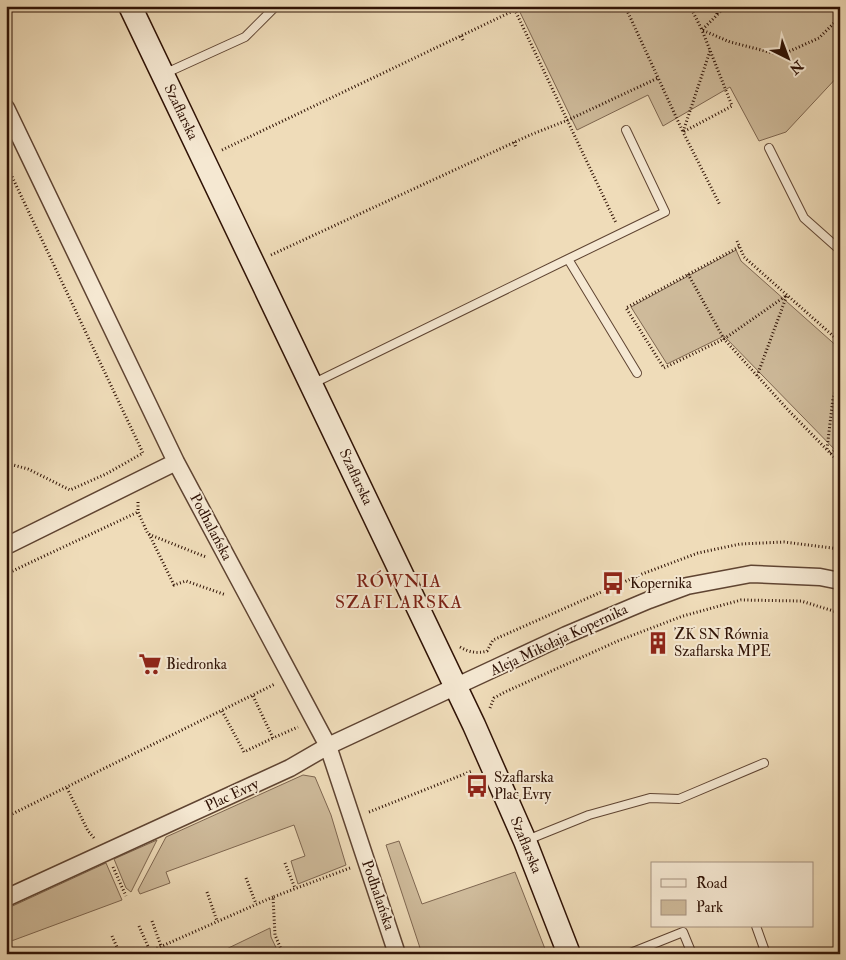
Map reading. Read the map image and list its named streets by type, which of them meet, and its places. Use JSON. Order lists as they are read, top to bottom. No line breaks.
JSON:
{"streets":{"street":["Szaflarska","Podhalańska","Aleja Mikołaja Kopernika","Plac Evry"]},"crossings":[["Szaflarska","Aleja Mikołaja Kopernika"],["Szaflarska","Plac Evry"],["Podhalańska","Plac Evry"],["Aleja Mikołaja Kopernika","Plac Evry"]],"districts":["RÓWNIA SZAFLARSKA"],"places":{"bus stop":["Kopernika","Szaflarska Plac Evry"],"building":["ZK SN Równia Szaflarska MPE"],"supermarket":["Biedronka"]},"legend":["Road","Park"],"north":"bottom right"}
